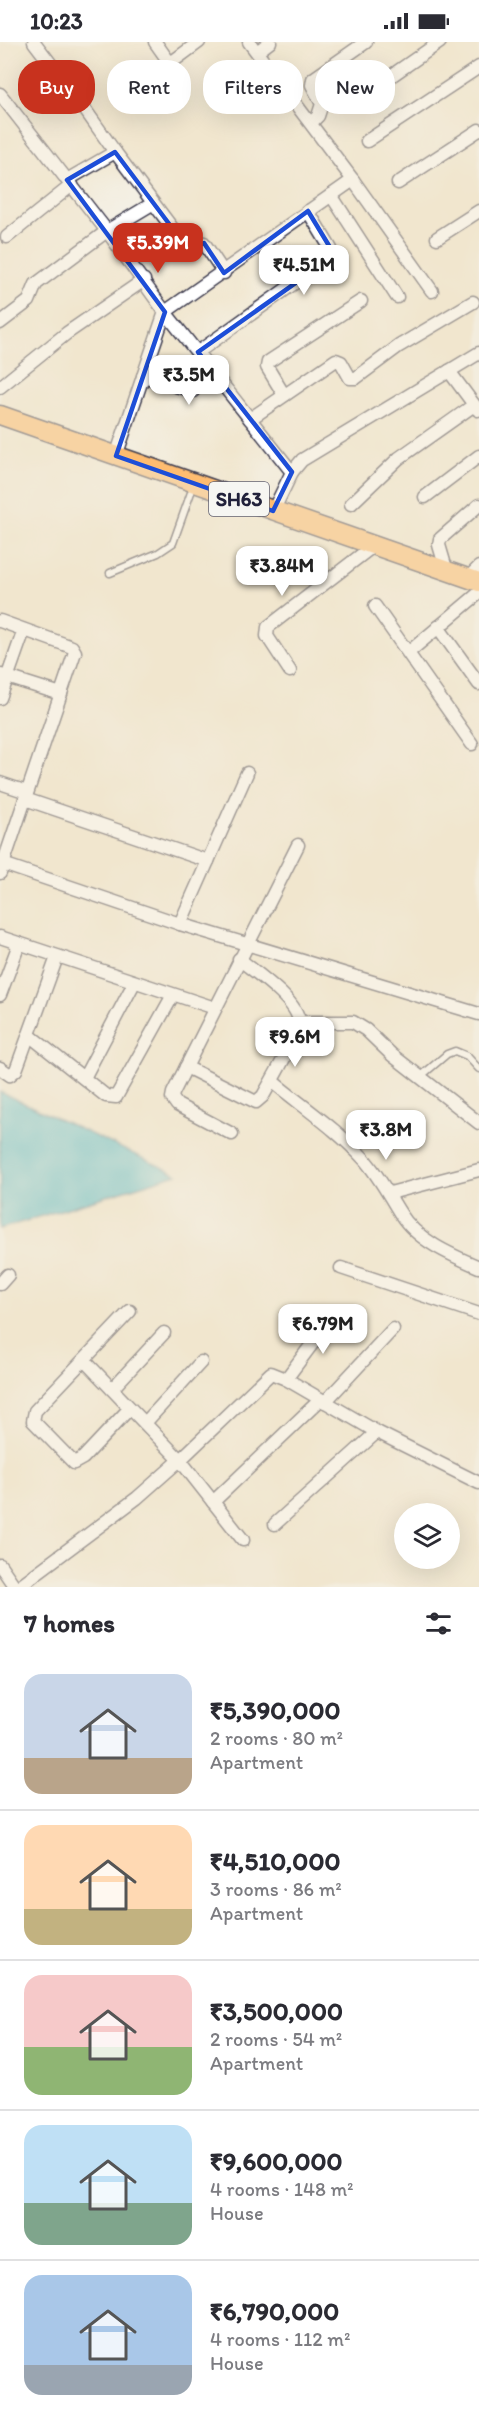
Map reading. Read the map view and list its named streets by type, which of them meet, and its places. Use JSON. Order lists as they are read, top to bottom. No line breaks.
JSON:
{"streets":{"main road":["SH63"]},"page":{"status":"10:23","chip":["Buy","Rent","Filters","New"],"price":["₹5.39M","₹4.51M","₹3.5M","₹3.84M","₹9.6M","₹3.8M","₹6.79M"],"heading":"7 homes","list":[{"name":"₹5,390,000","note":"2 rooms · 80 m² · Apartment"},{"name":"₹4,510,000","note":"3 rooms · 86 m² · Apartment"},{"name":"₹3,500,000","note":"2 rooms · 54 m² · Apartment"},{"name":"₹9,600,000","note":"4 rooms · 148 m² · House"},{"name":"₹6,790,000","note":"4 rooms · 112 m² · House"}]}}
